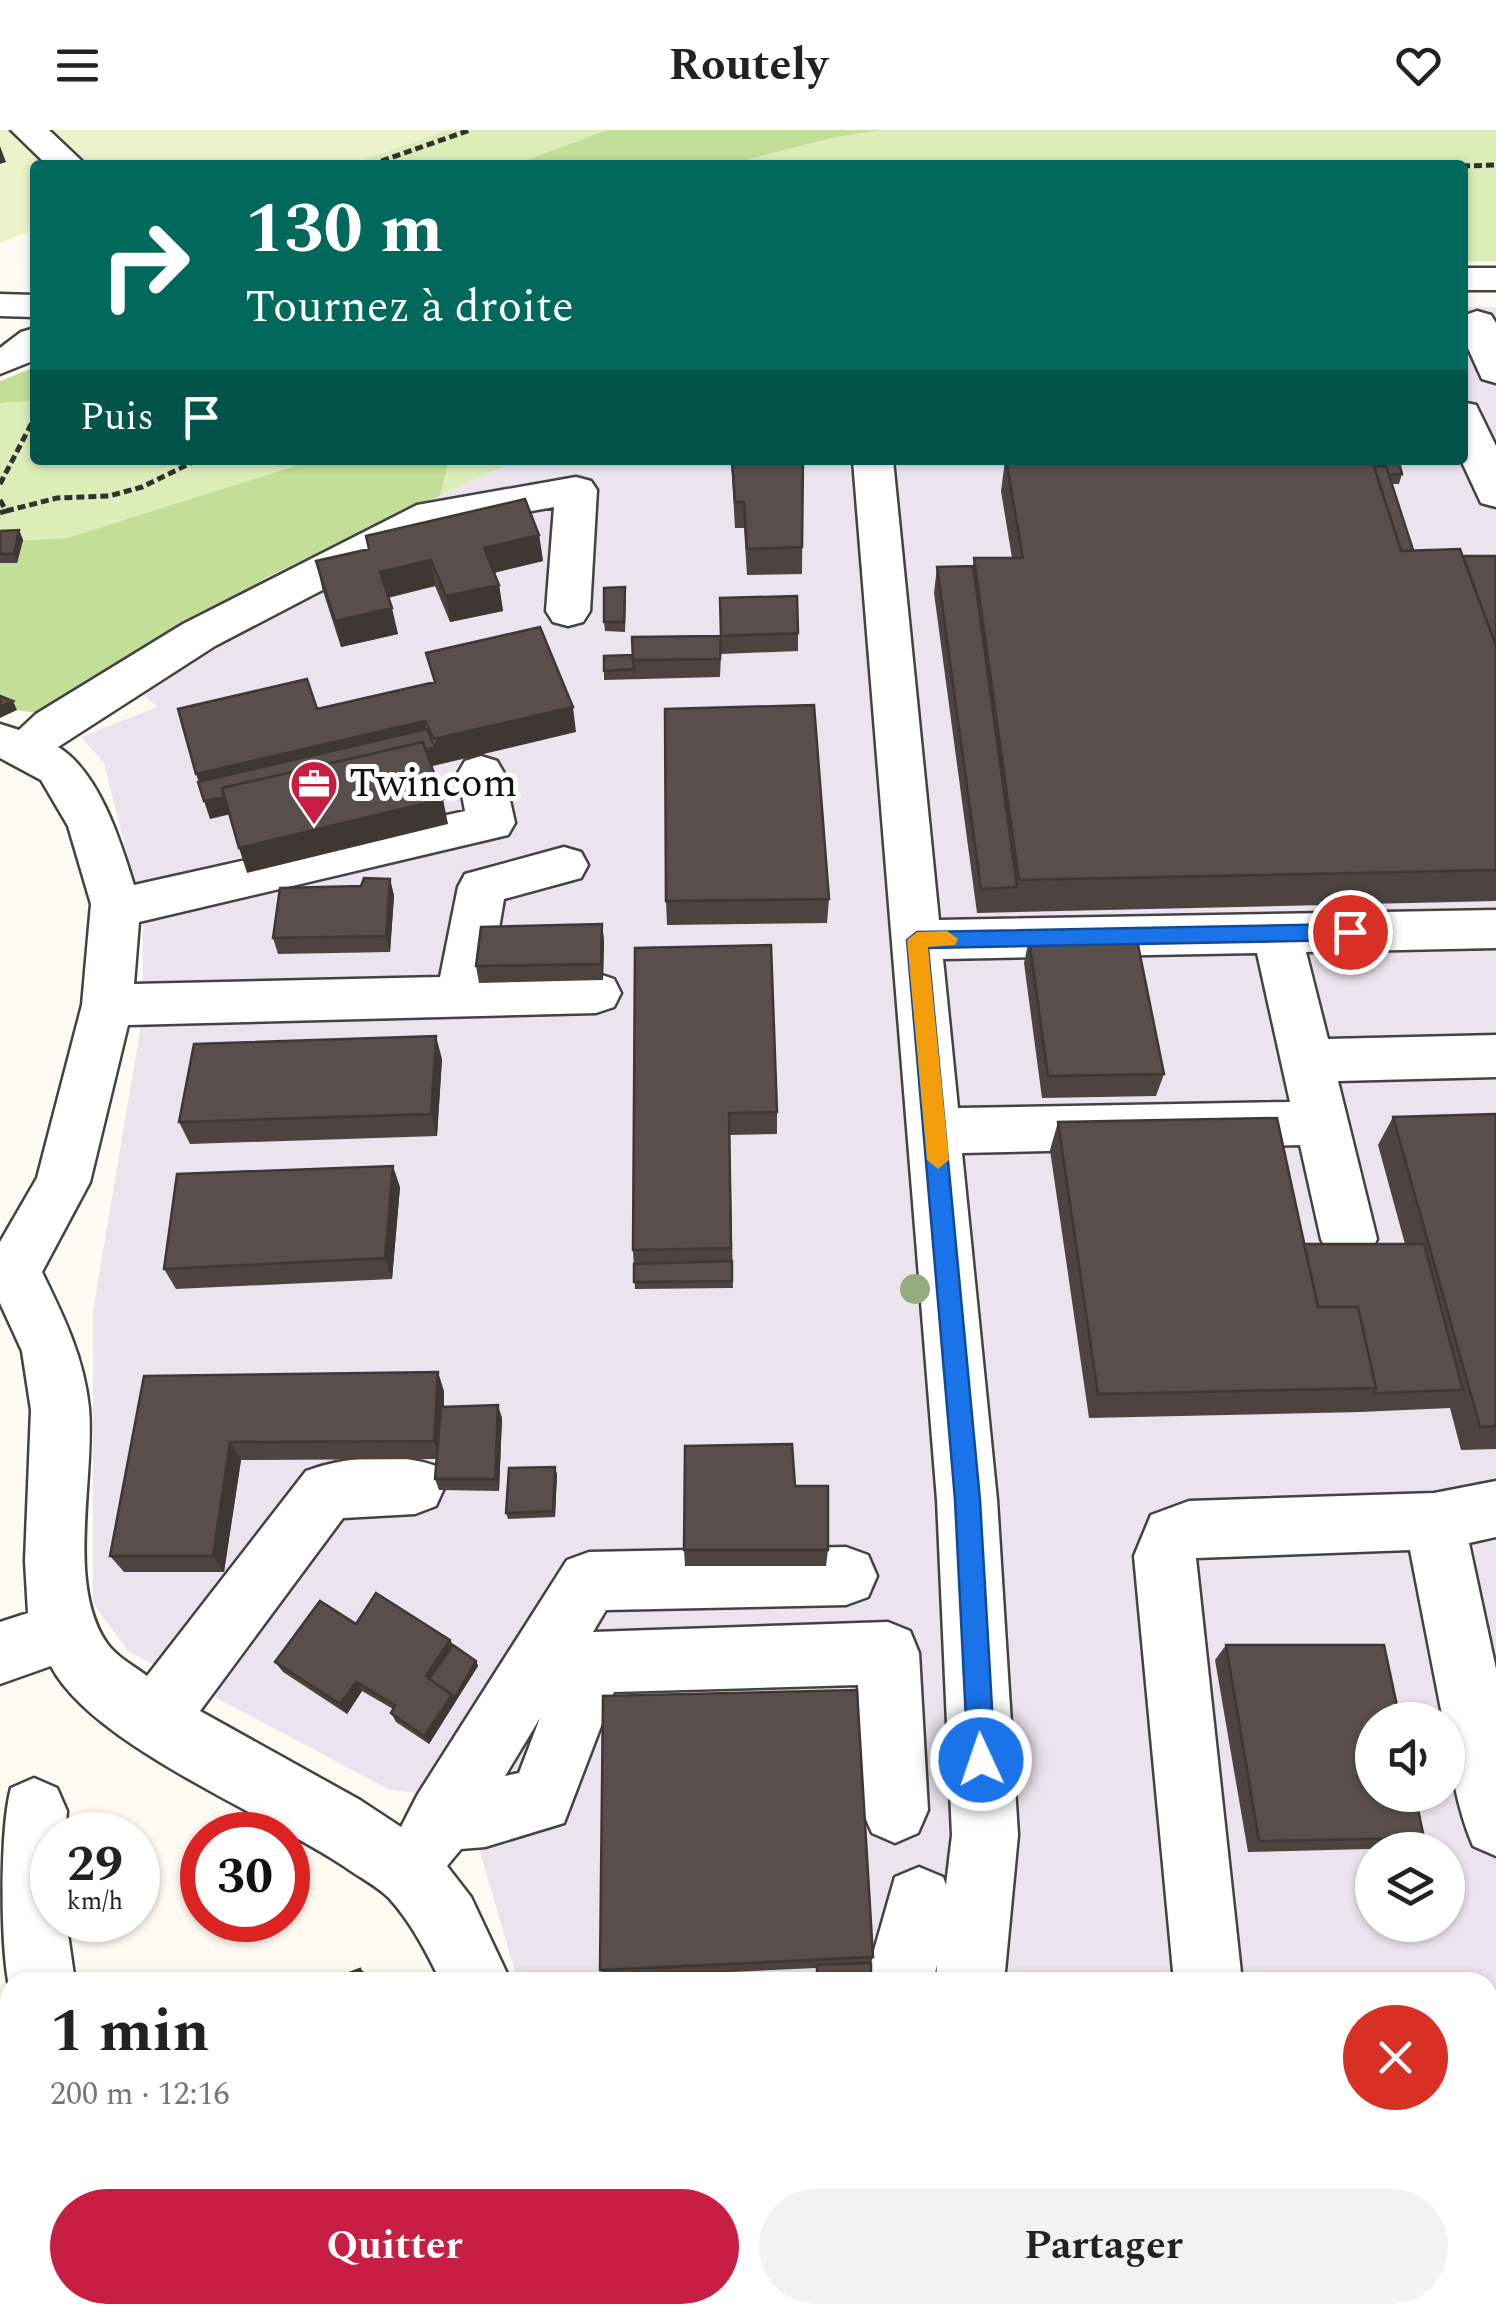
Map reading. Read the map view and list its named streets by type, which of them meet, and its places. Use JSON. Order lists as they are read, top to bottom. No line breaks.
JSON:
{"places":{"office":["Twincom"]},"page":{"header":"Routely","turn":["130 m","Tournez à droite"],"then":"Puis","speed":"29 km/h","limit":"30","heading":["1 min","200 m · 12:16"],"buttons":["Quitter","Partager"]}}
